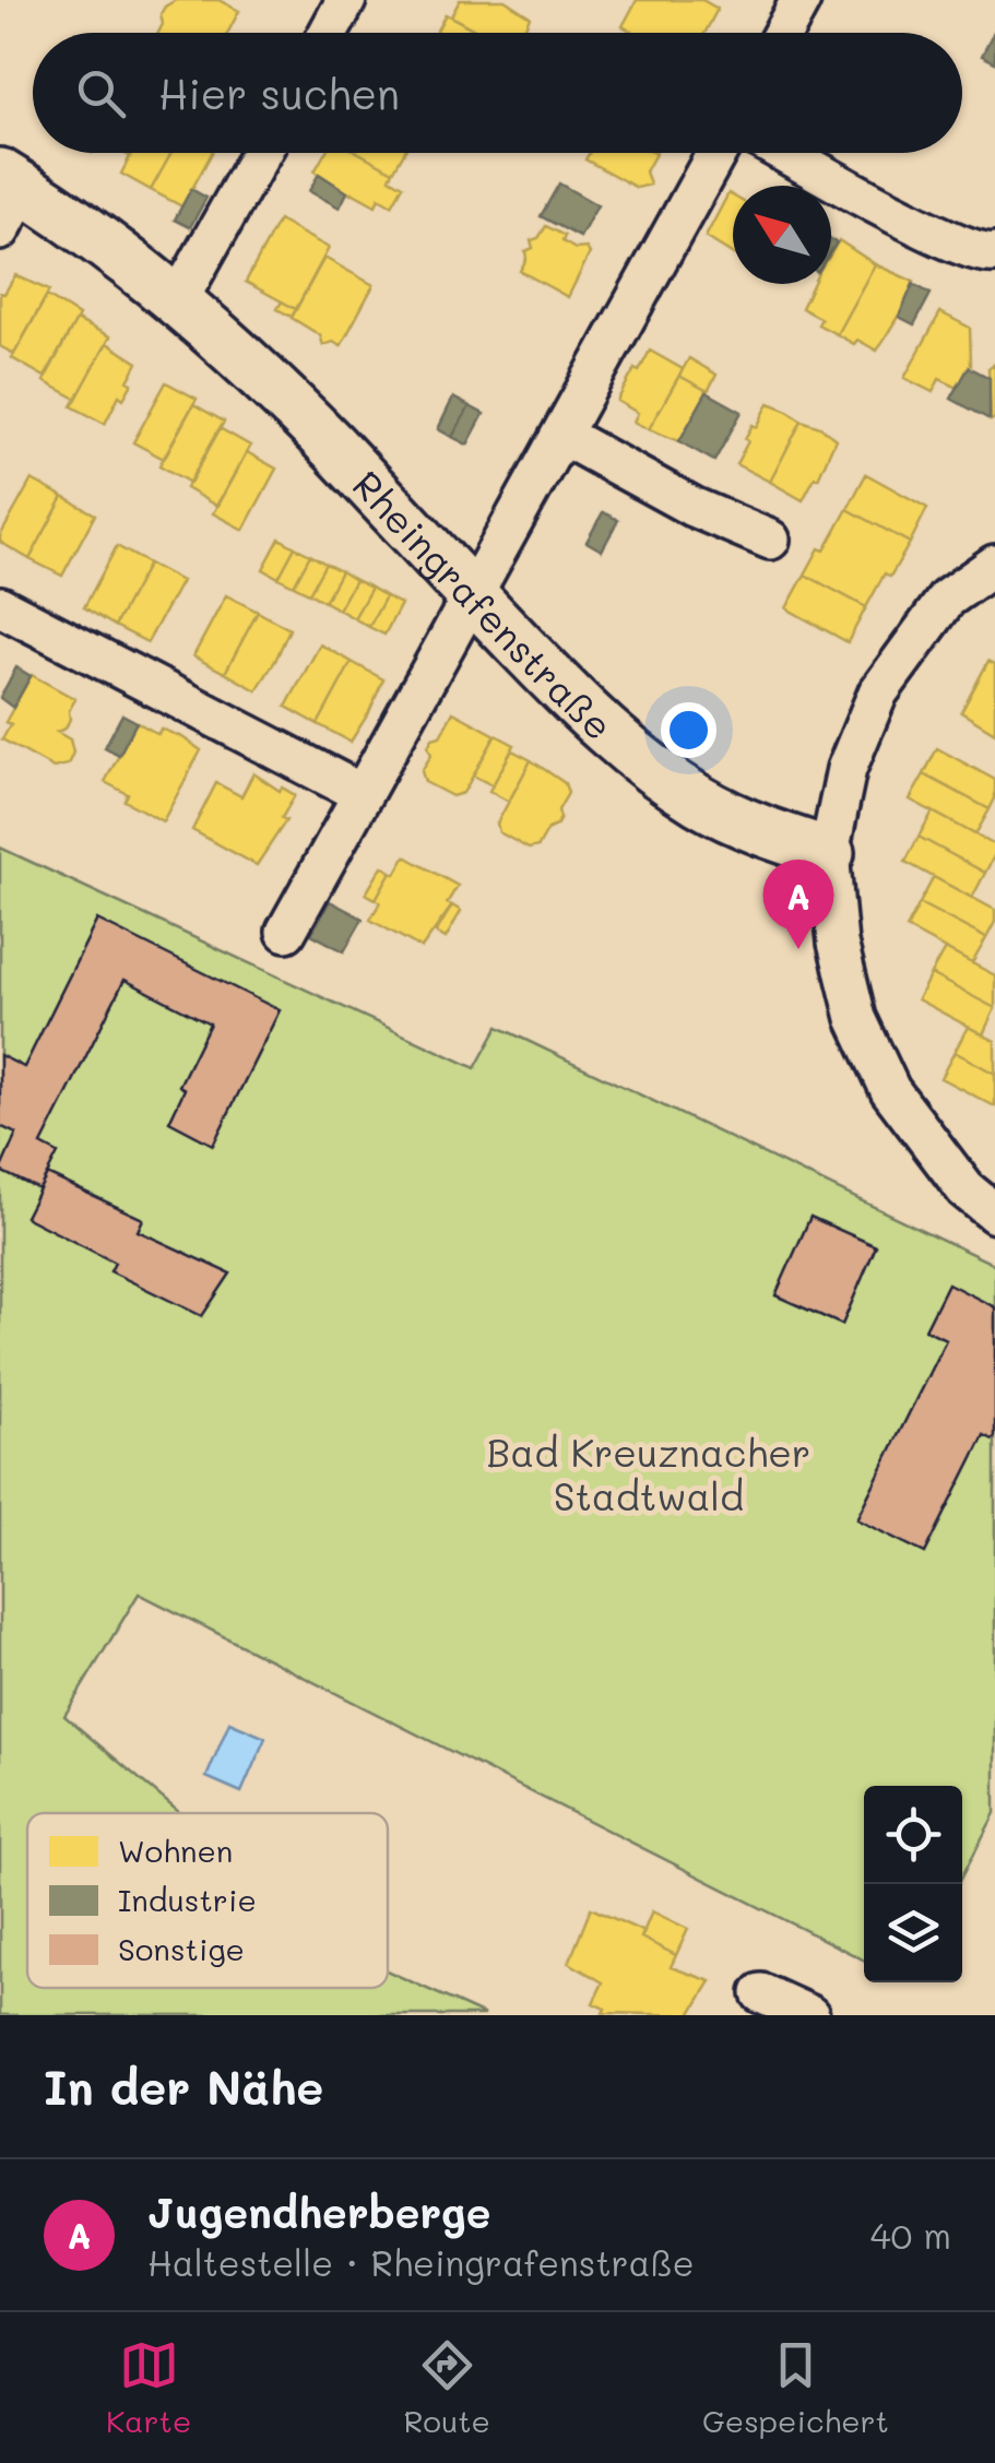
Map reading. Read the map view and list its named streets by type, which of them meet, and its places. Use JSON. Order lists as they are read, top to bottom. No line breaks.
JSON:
{"streets":{"street":["Rheingrafenstraße"]},"parks":["Bad Kreuznacher Stadtwald"],"legend":["Wohnen","Industrie","Sonstige"],"north":"top left","page":{"search":"Hier suchen","pins":"A","heading":"In der Nähe","list":[{"mark":"A","name":"Jugendherberge","note":"Haltestelle · Rheingrafenstraße","value":"40 m"}],"nav":["Karte","Route","Gespeichert"]}}
